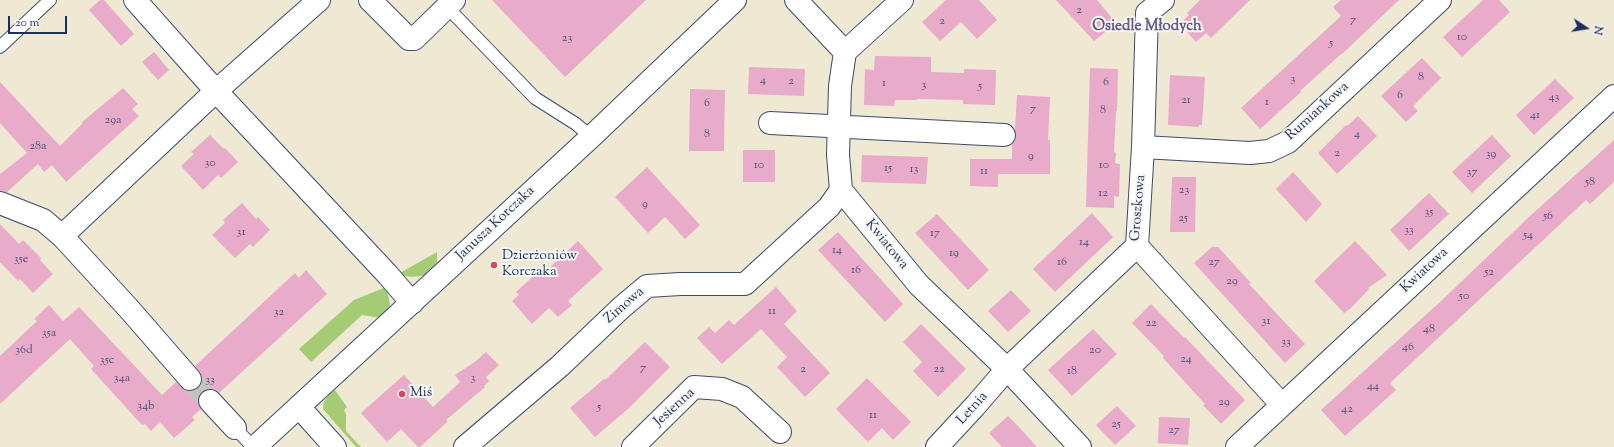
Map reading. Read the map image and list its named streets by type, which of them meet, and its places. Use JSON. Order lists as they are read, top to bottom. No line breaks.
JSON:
{"streets":{"street":["Rumiankowa","Groszkowa","Janusza Korczaka","Kwiatowa","Zimowa","Jesienna","Letnia"]},"crossings":[["Rumiankowa","Groszkowa"],["Groszkowa","Kwiatowa"],["Groszkowa","Letnia"],["Kwiatowa","Zimowa"],["Kwiatowa","Letnia"]],"districts":["Osiedle Młodych"],"places":["Dzierżoniów Korczaka","Miś"],"house_numbers":["2","7","2","10","23","5","8","3","4","2","6","1","3","5","6","43","21","1","6","7","8","41","29a","8","4","28a","2","39","9","30","10","10","15","13","11","37","58","23","12","9","35","56","25","33","31","17","54","14","14","19","35e","16","27","16","52","29","50","11","32","31","22","48","35a","33","46","36d","20","24","35c","7","2","22","18","34a","3","33","44","29","34b","5","42","11","25","27"],"scale_bar":"20 m","north":"right"}
